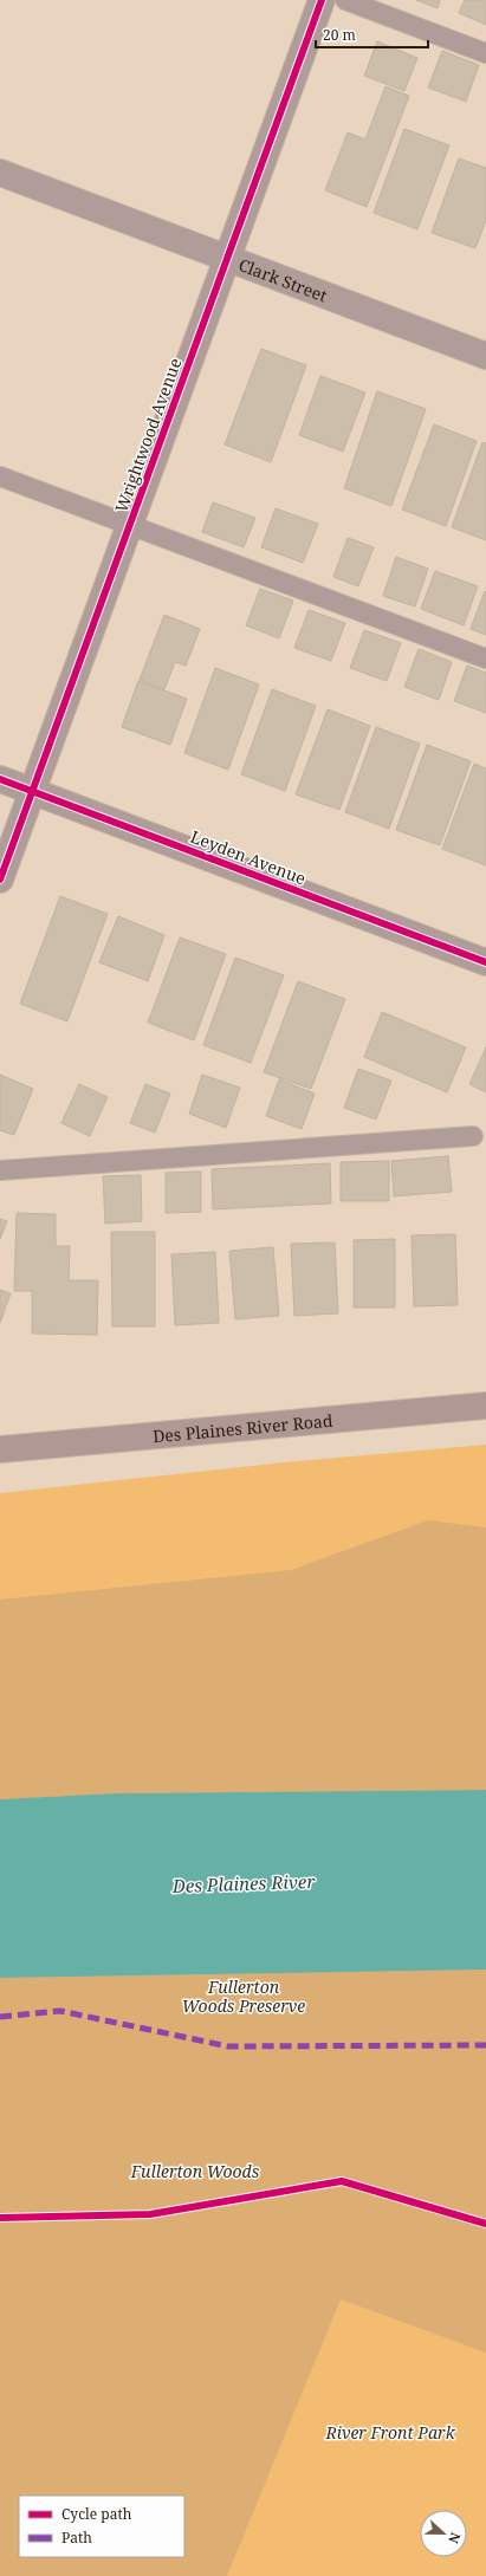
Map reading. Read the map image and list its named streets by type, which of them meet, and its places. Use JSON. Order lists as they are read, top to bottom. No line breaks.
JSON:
{"streets":{"main road":["Des Plaines River Road"],"street":["Clark Street","Wrightwood Avenue","Leyden Avenue"]},"crossings":[["Clark Street","Wrightwood Avenue"],["Wrightwood Avenue","Leyden Avenue"]],"water":["Des Plaines River"],"parks":["Fullerton Woods Preserve","Fullerton Woods","River Front Park"],"legend":["Cycle path","Path"],"scale_bar":"20 m","north":"right"}
